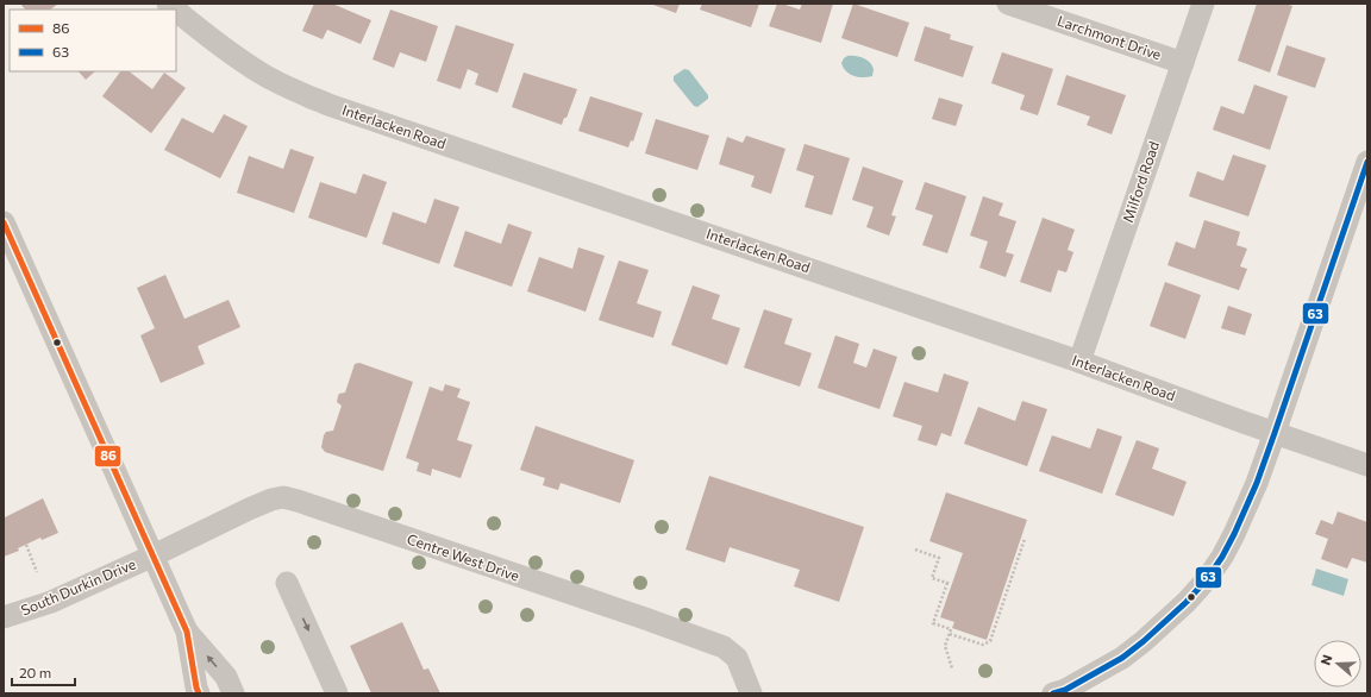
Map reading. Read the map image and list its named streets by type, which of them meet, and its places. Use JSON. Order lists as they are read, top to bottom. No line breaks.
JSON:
{"streets":{"street":["Larchmont Drive","Interlacken Road","Milford Road","Centre West Drive","South Durkin Drive"]},"crossings":[["Larchmont Drive","Milford Road"],["Interlacken Road","Milford Road"],["Centre West Drive","South Durkin Drive"]],"lines":["transit line 63","transit line 86"],"legend":["86","63"],"scale_bar":"20 m","north":"left"}
